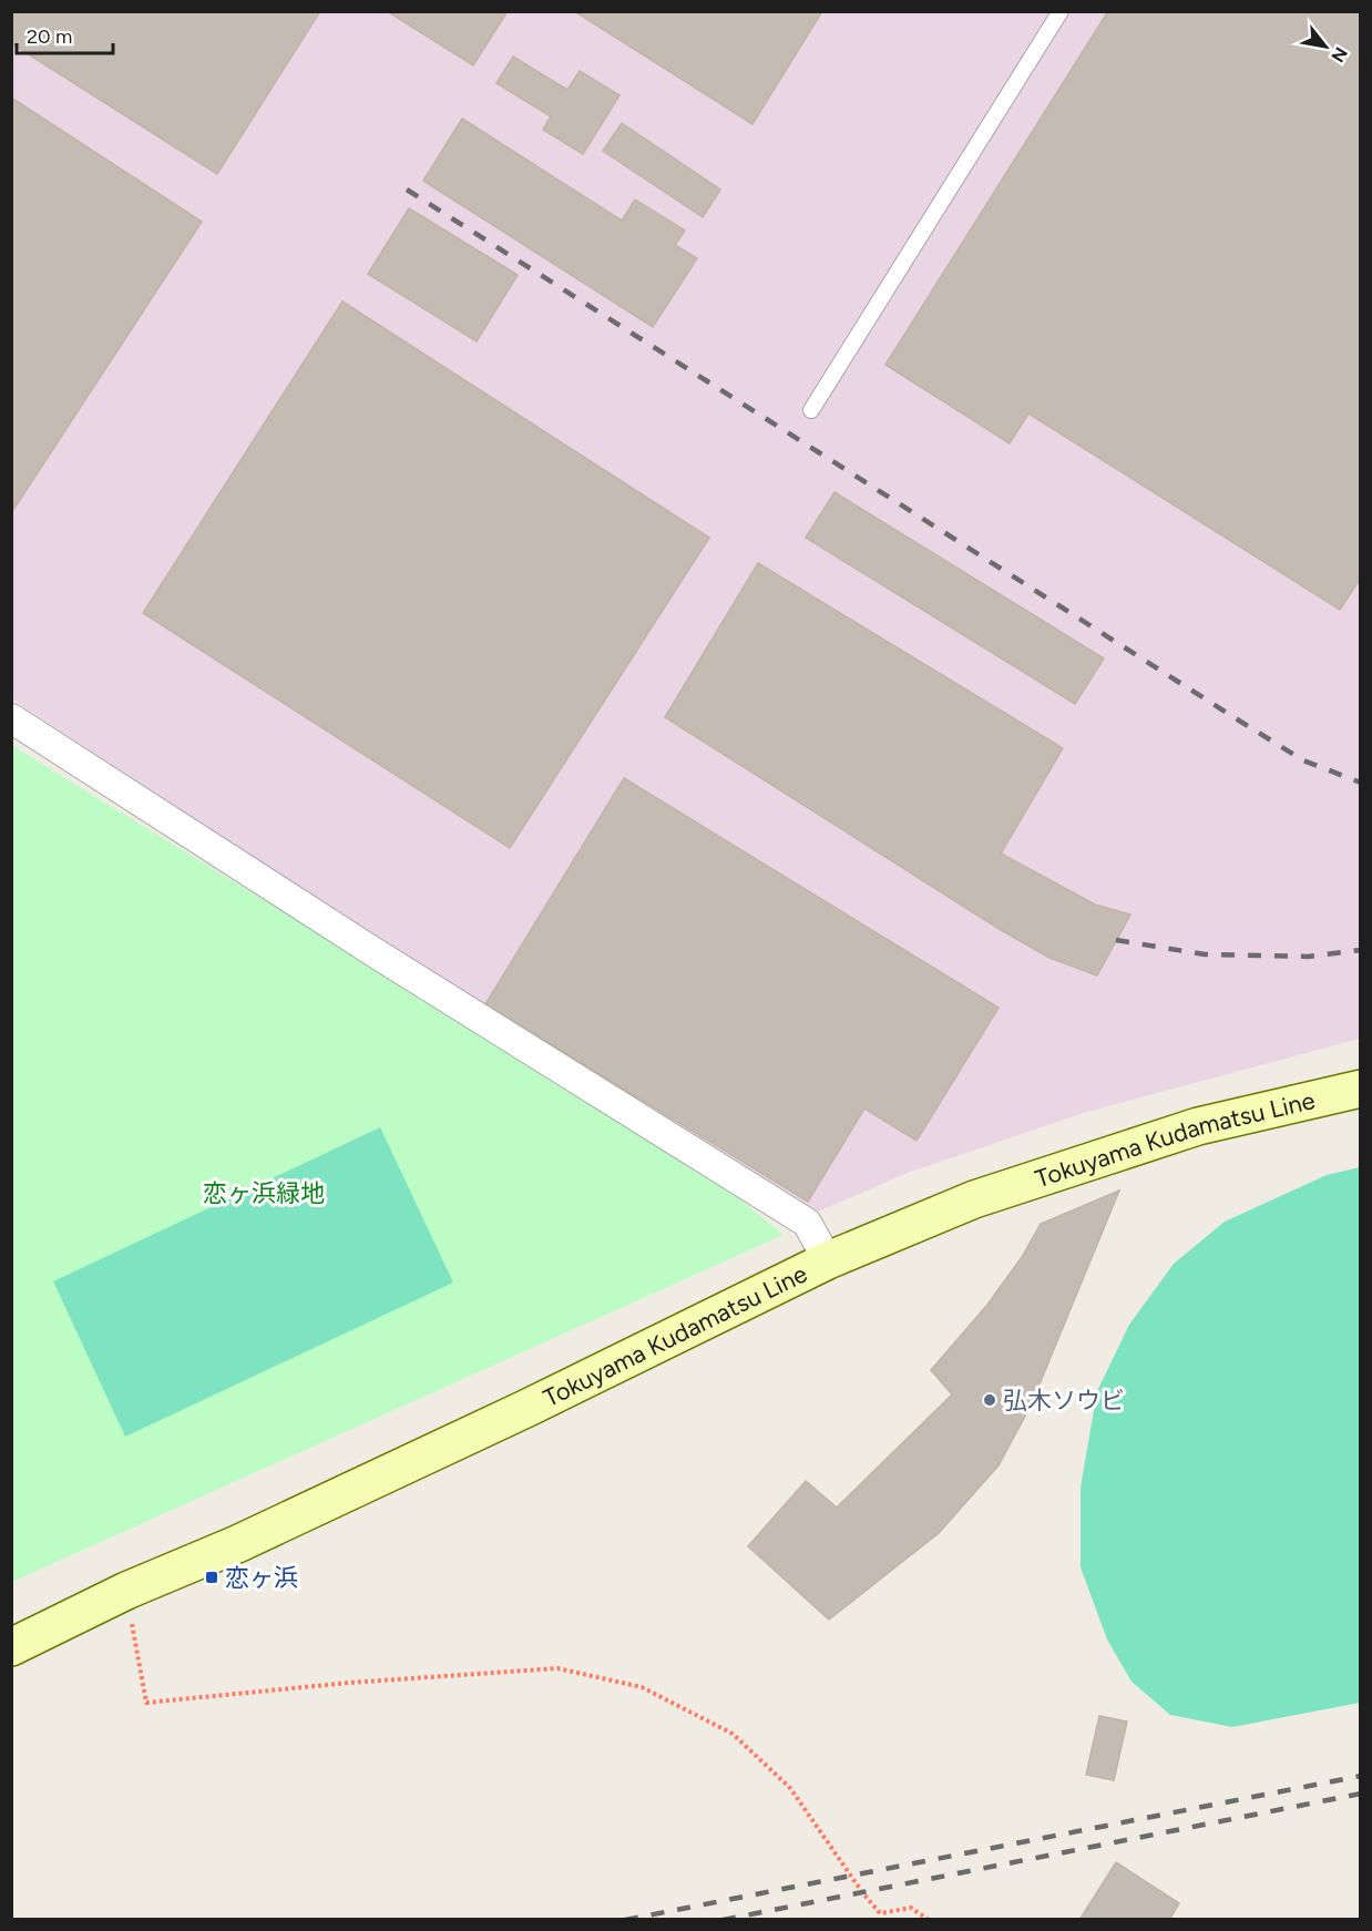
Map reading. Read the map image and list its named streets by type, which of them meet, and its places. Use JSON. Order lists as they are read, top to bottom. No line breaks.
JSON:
{"streets":{"main road":["Tokuyama Kudamatsu Line"]},"parks":["恋ヶ浜緑地"],"places":{"other":["弘木ソウビ"],"transit":["恋ヶ浜"]},"scale_bar":"20 m","north":"bottom right"}
